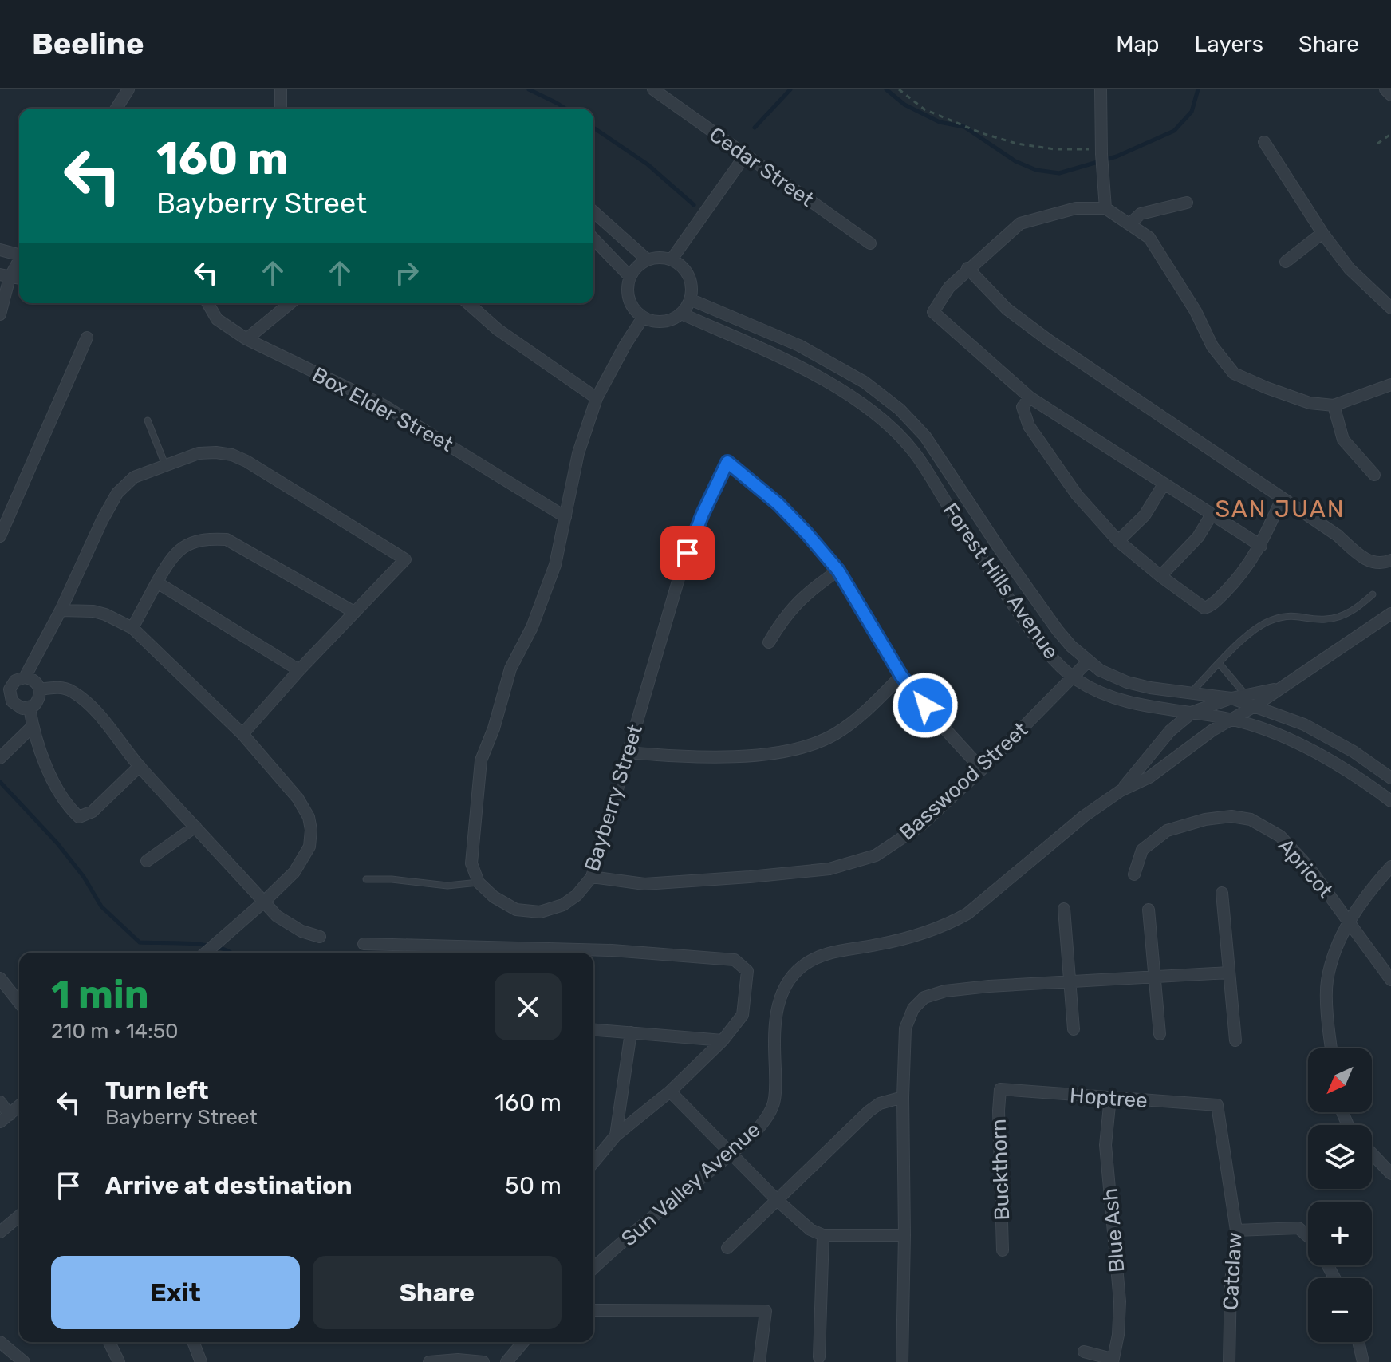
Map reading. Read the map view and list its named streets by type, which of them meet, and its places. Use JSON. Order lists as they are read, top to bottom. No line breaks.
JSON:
{"streets":{"street":["Cedar Street","Box Elder Street","Forest Hills Avenue","Basswood Street","Bayberry Street","Apricot","Hoptree","Buckthorn","Sun Valley Avenue","Blue Ash","Catclaw"]},"crossings":[["Forest Hills Avenue","Basswood Street"],["Forest Hills Avenue","Sun Valley Avenue"],["Basswood Street","Bayberry Street"],["Hoptree","Buckthorn"],["Hoptree","Blue Ash"],["Hoptree","Catclaw"]],"districts":["SAN JUAN"],"north":"bottom left","page":{"header":"Beeline","nav":["Map","Layers","Share"],"turn":["160 m","Bayberry Street"],"heading":["1 min","210 m · 14:50"],"map_buttons":["+","−"],"list":[{"name":"Turn left","note":"Bayberry Street","value":"160 m"},{"name":"Arrive at destination","value":"50 m"}],"buttons":["Exit","Share"]}}
